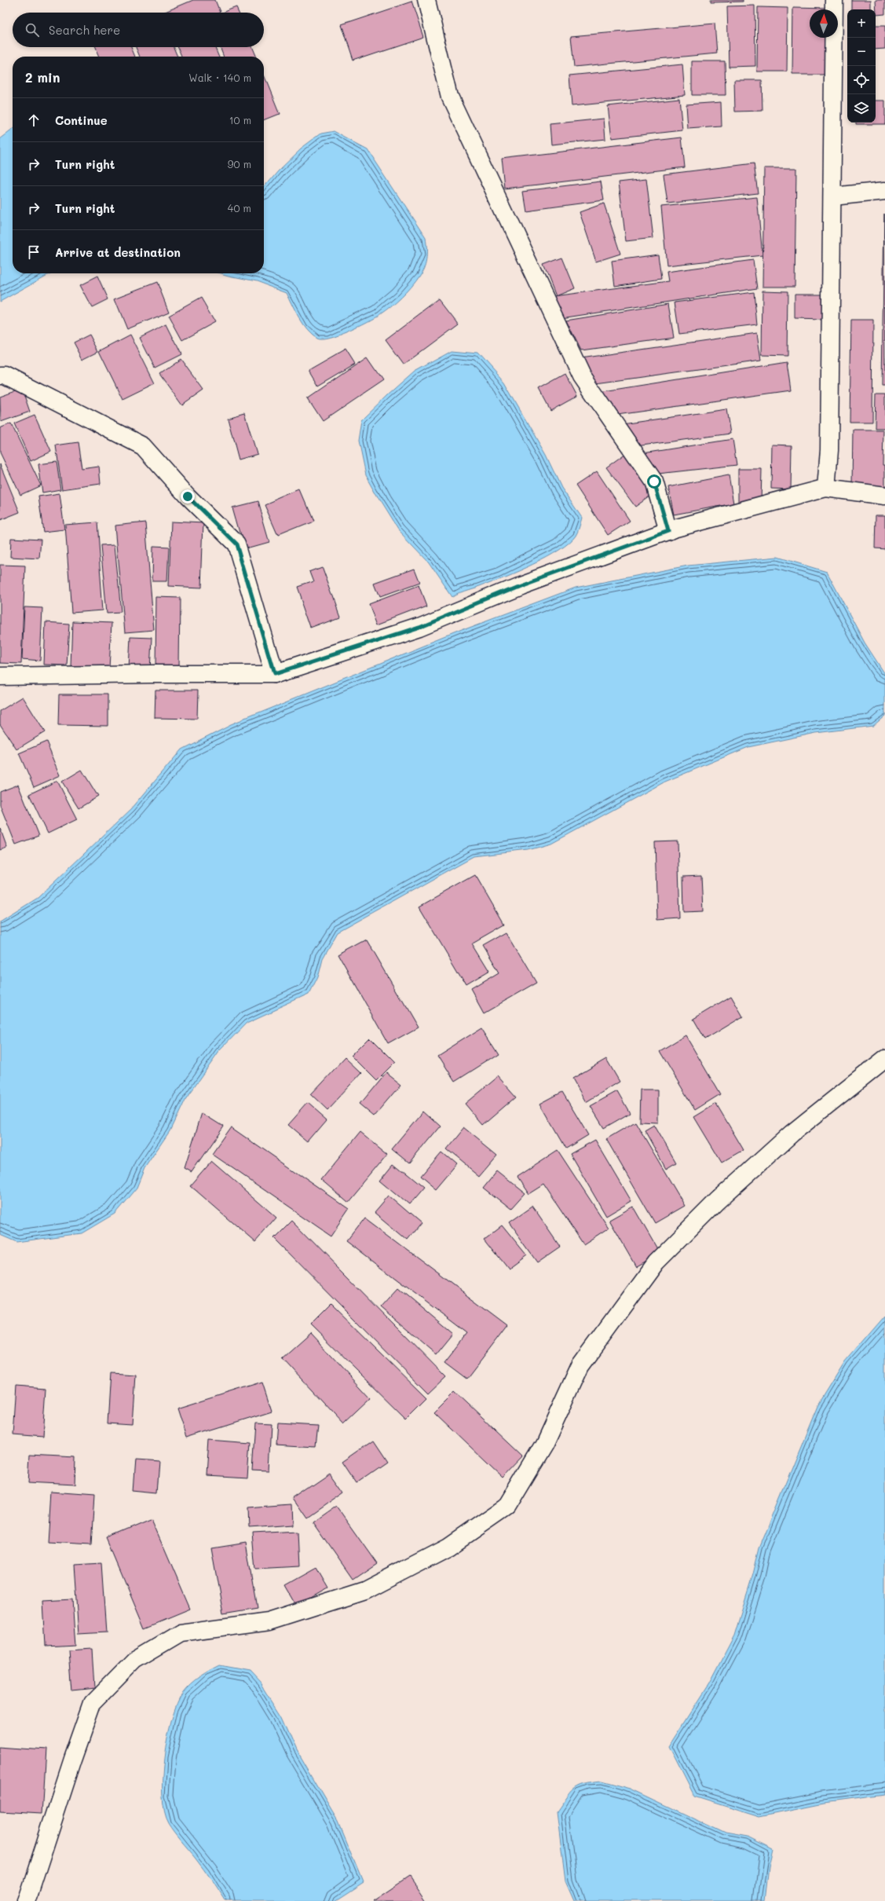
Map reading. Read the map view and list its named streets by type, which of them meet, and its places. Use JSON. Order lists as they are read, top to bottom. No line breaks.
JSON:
{"north":"top","page":{"map_buttons":["+","−"],"search":"Search here","heading":["2 min","Walk · 140 m"],"list":[["Continue","10 m"],["Turn right","90 m"],["Turn right","40 m"],"Arrive at destination"]}}
